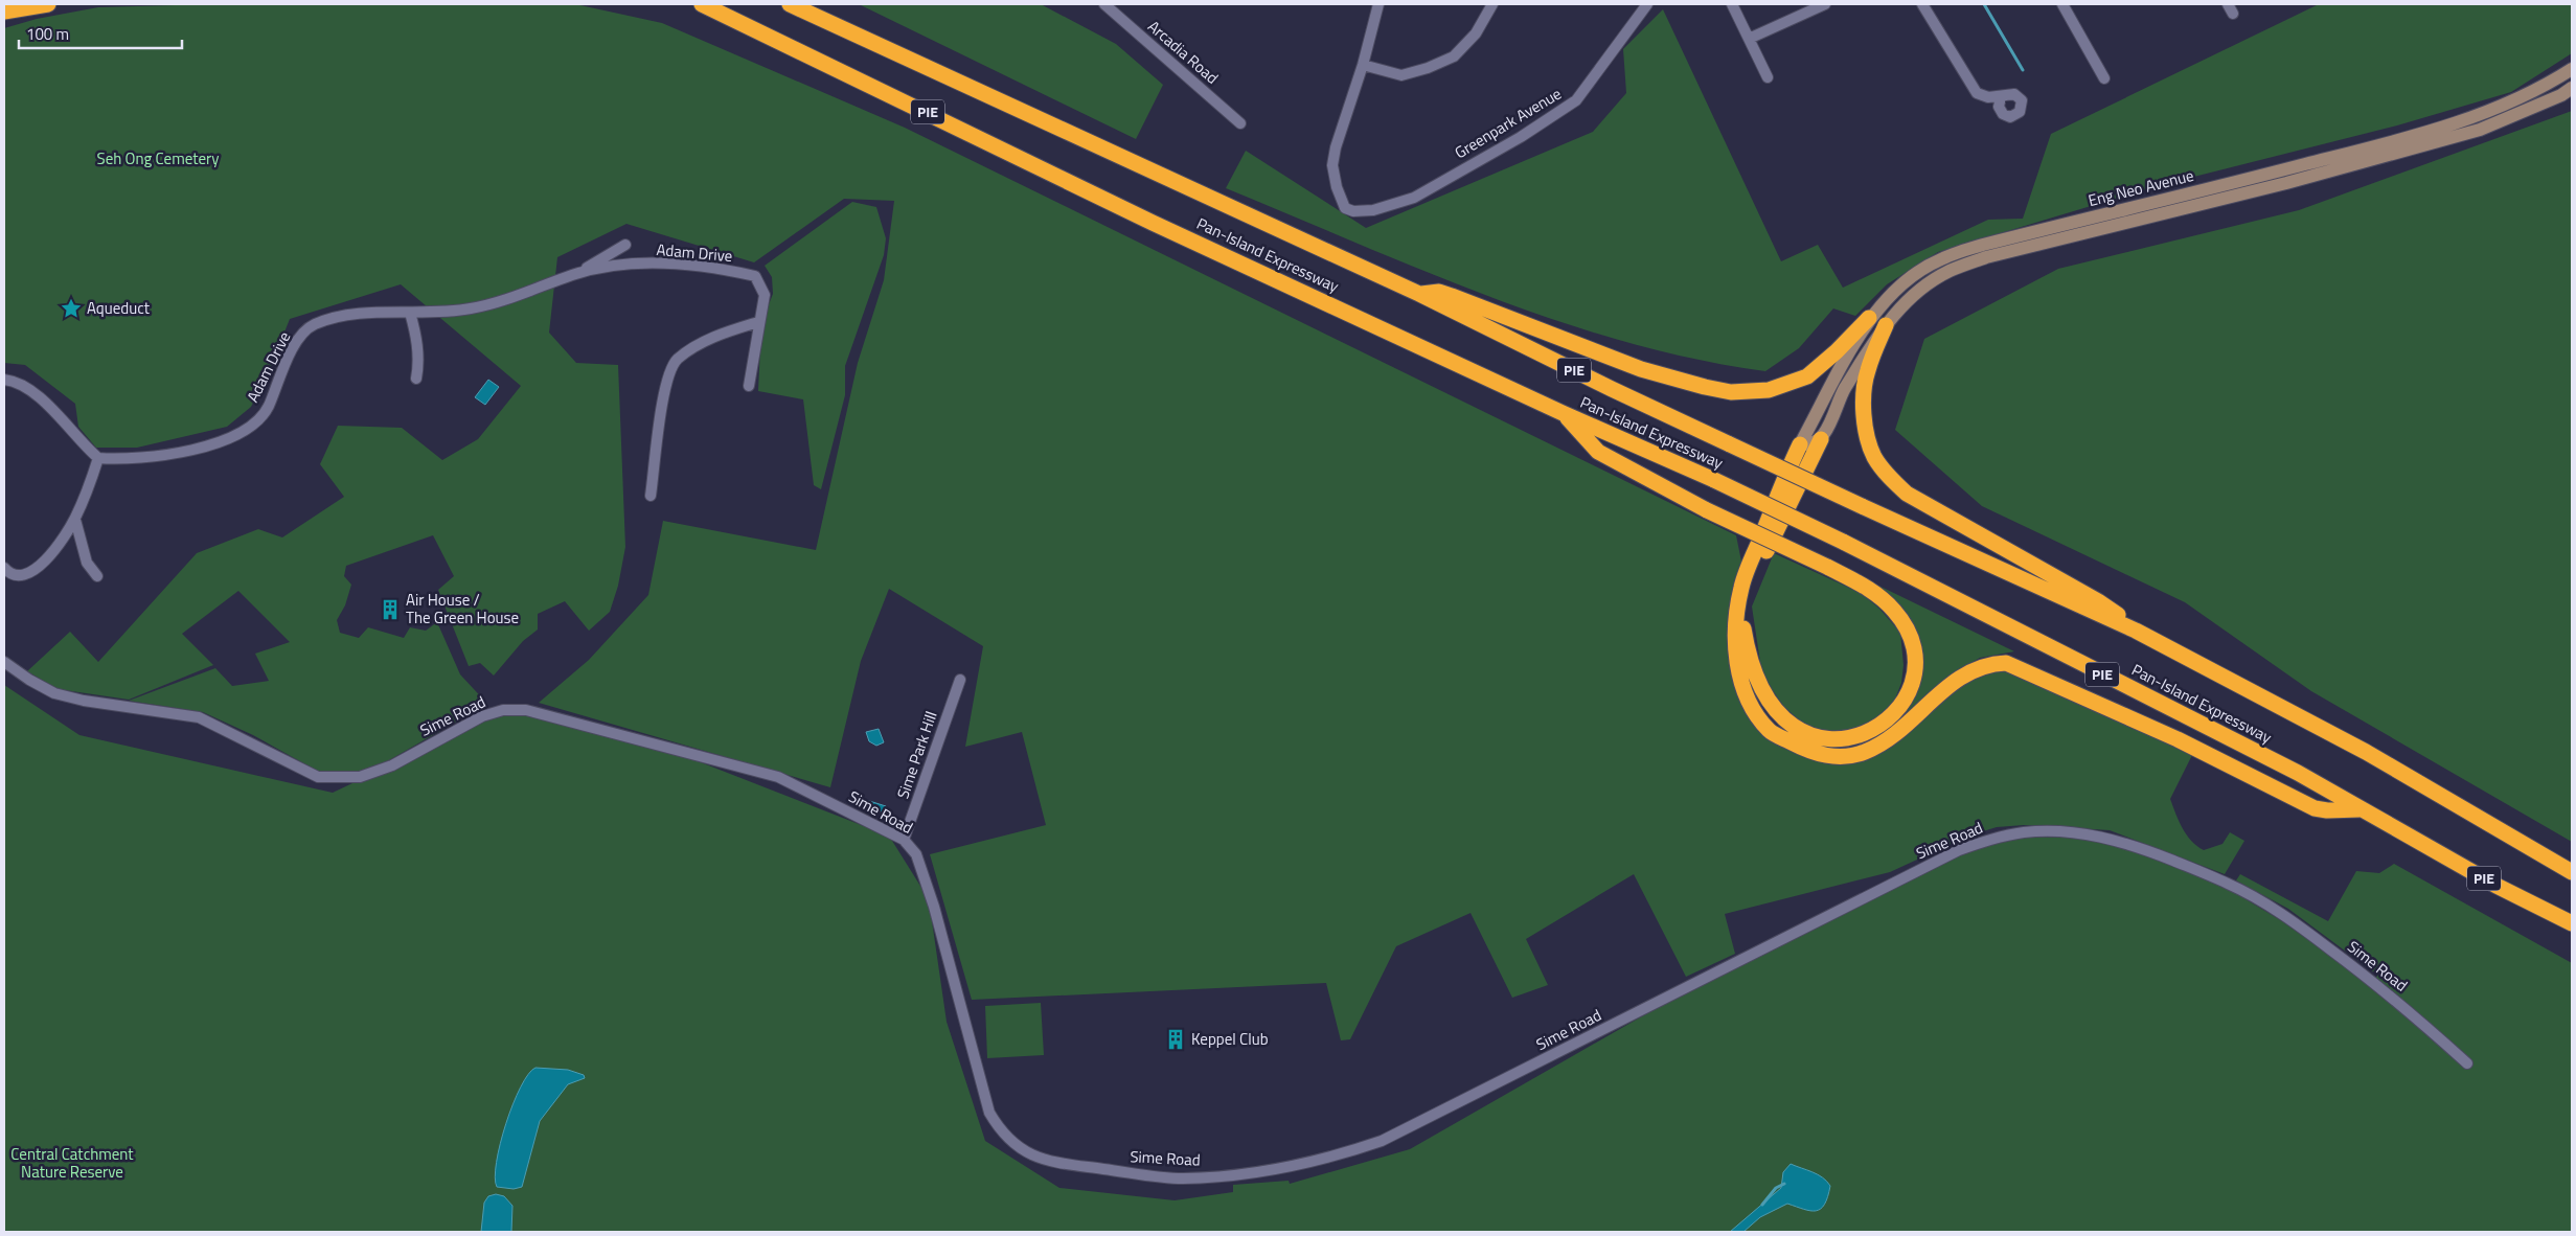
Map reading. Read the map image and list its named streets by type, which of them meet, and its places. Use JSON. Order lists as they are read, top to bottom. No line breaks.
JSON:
{"streets":{"highway":["PIE","Pan-Island Expressway"],"main road":["Eng Neo Avenue"],"street":["Arcadia Road","Greenpark Avenue","Adam Drive","Sime Road","Sime Park Hill"]},"crossings":[["Sime Road","Sime Park Hill"]],"parks":["Seh Ong Cemetery","Central Catchment Nature Reserve"],"places":{"place":["Aqueduct"],"building":["Air House / The Green House","Keppel Club"]},"scale_bar":"100 m"}
